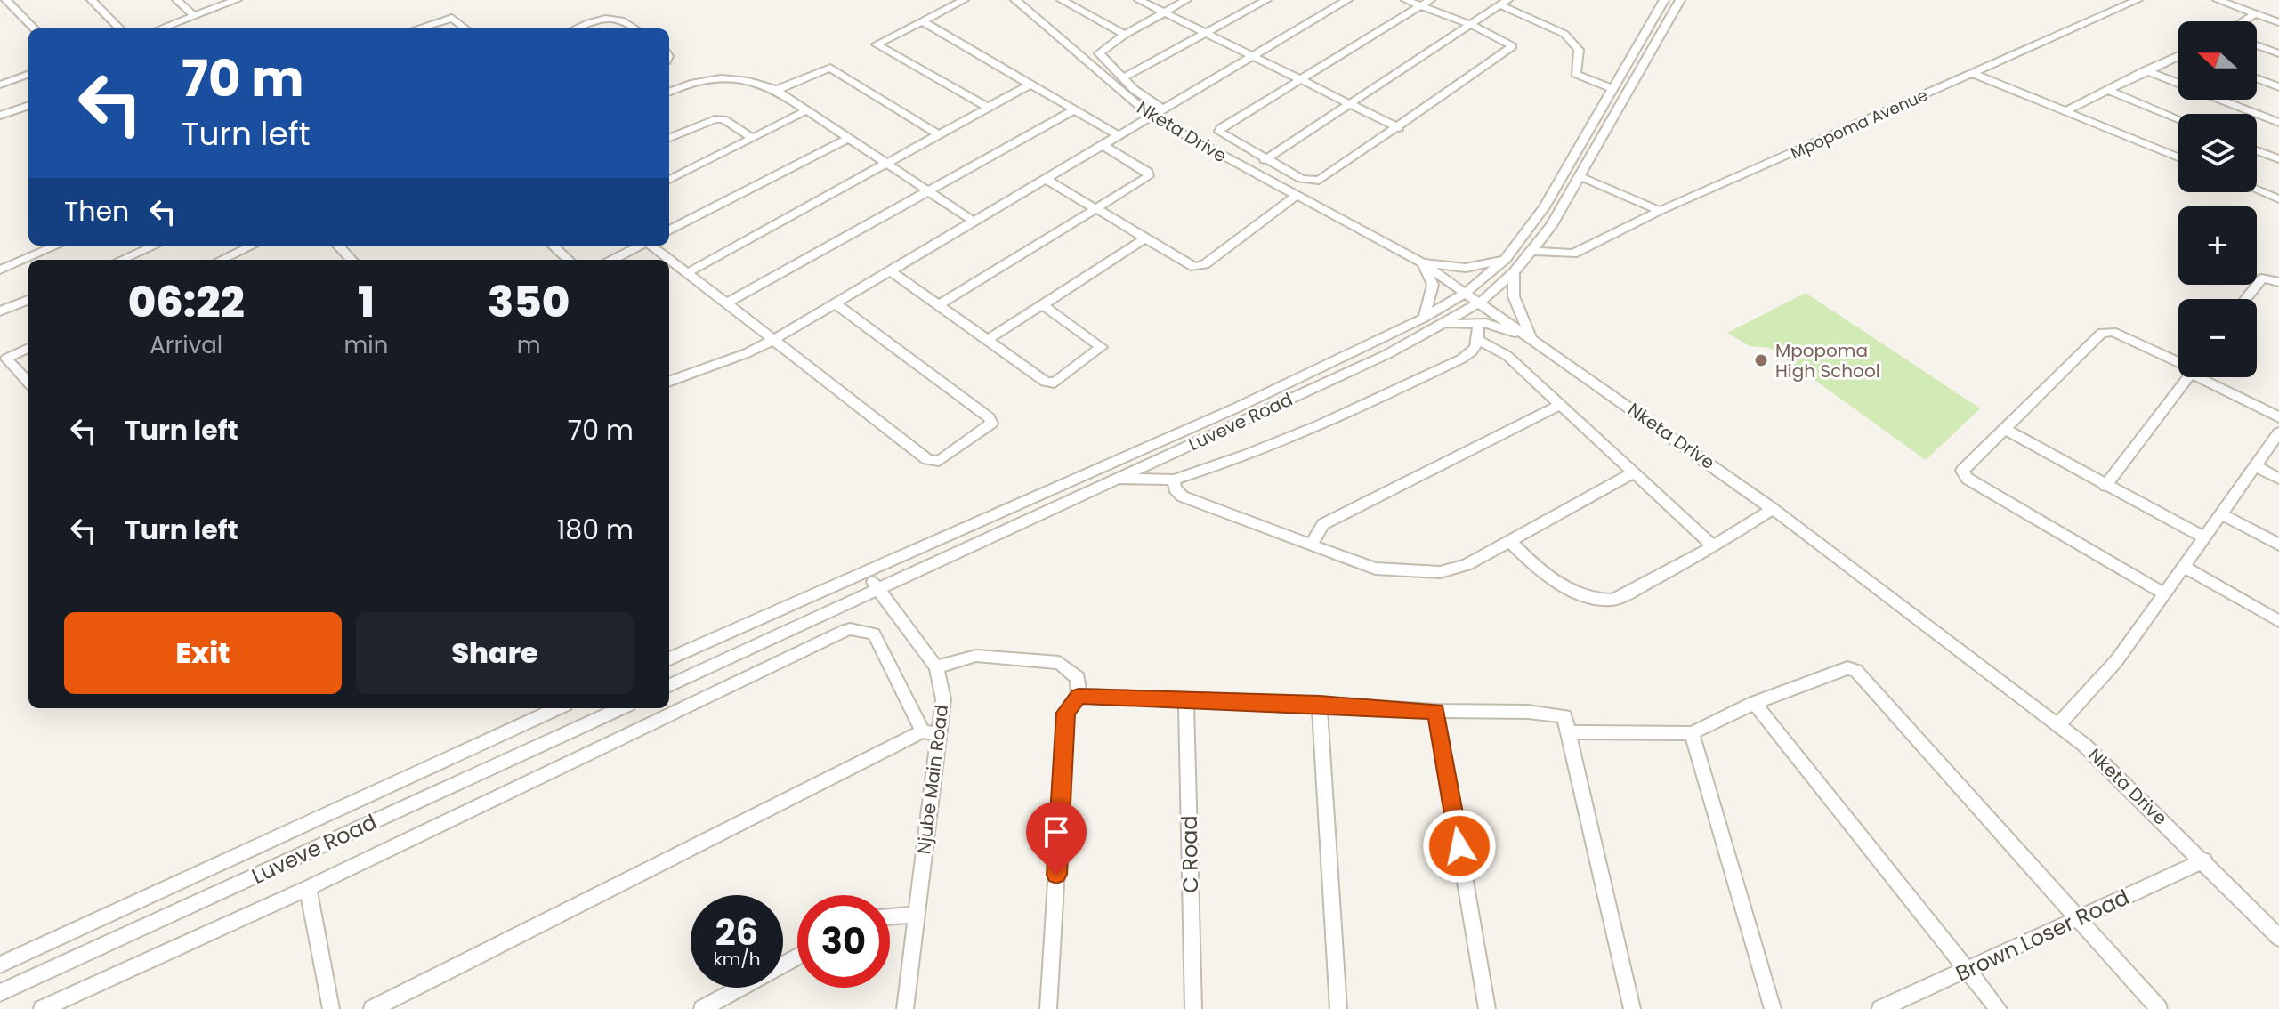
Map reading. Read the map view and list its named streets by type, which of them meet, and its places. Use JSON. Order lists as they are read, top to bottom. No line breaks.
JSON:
{"streets":{"street":["Mpopoma Avenue","Nketa Drive","Luveve Road","Njube Main Road","C Road","Brown Loser Road"]},"crossings":[["Mpopoma Avenue","Luveve Road"],["Nketa Drive","Luveve Road"],["Nketa Drive","Brown Loser Road"],["Luveve Road","Njube Main Road"]],"places":["Mpopoma High School"],"north":"left","page":{"map_buttons":["+","−"],"turn":["70 m","Turn left"],"then":"Then","eta":["06:22","Arrival","1","min","350","m"],"list":[{"name":"Turn left","value":"70 m"},{"name":"Turn left","value":"180 m"}],"buttons":["Exit","Share"],"speed":"26 km/h","limit":"30"}}
